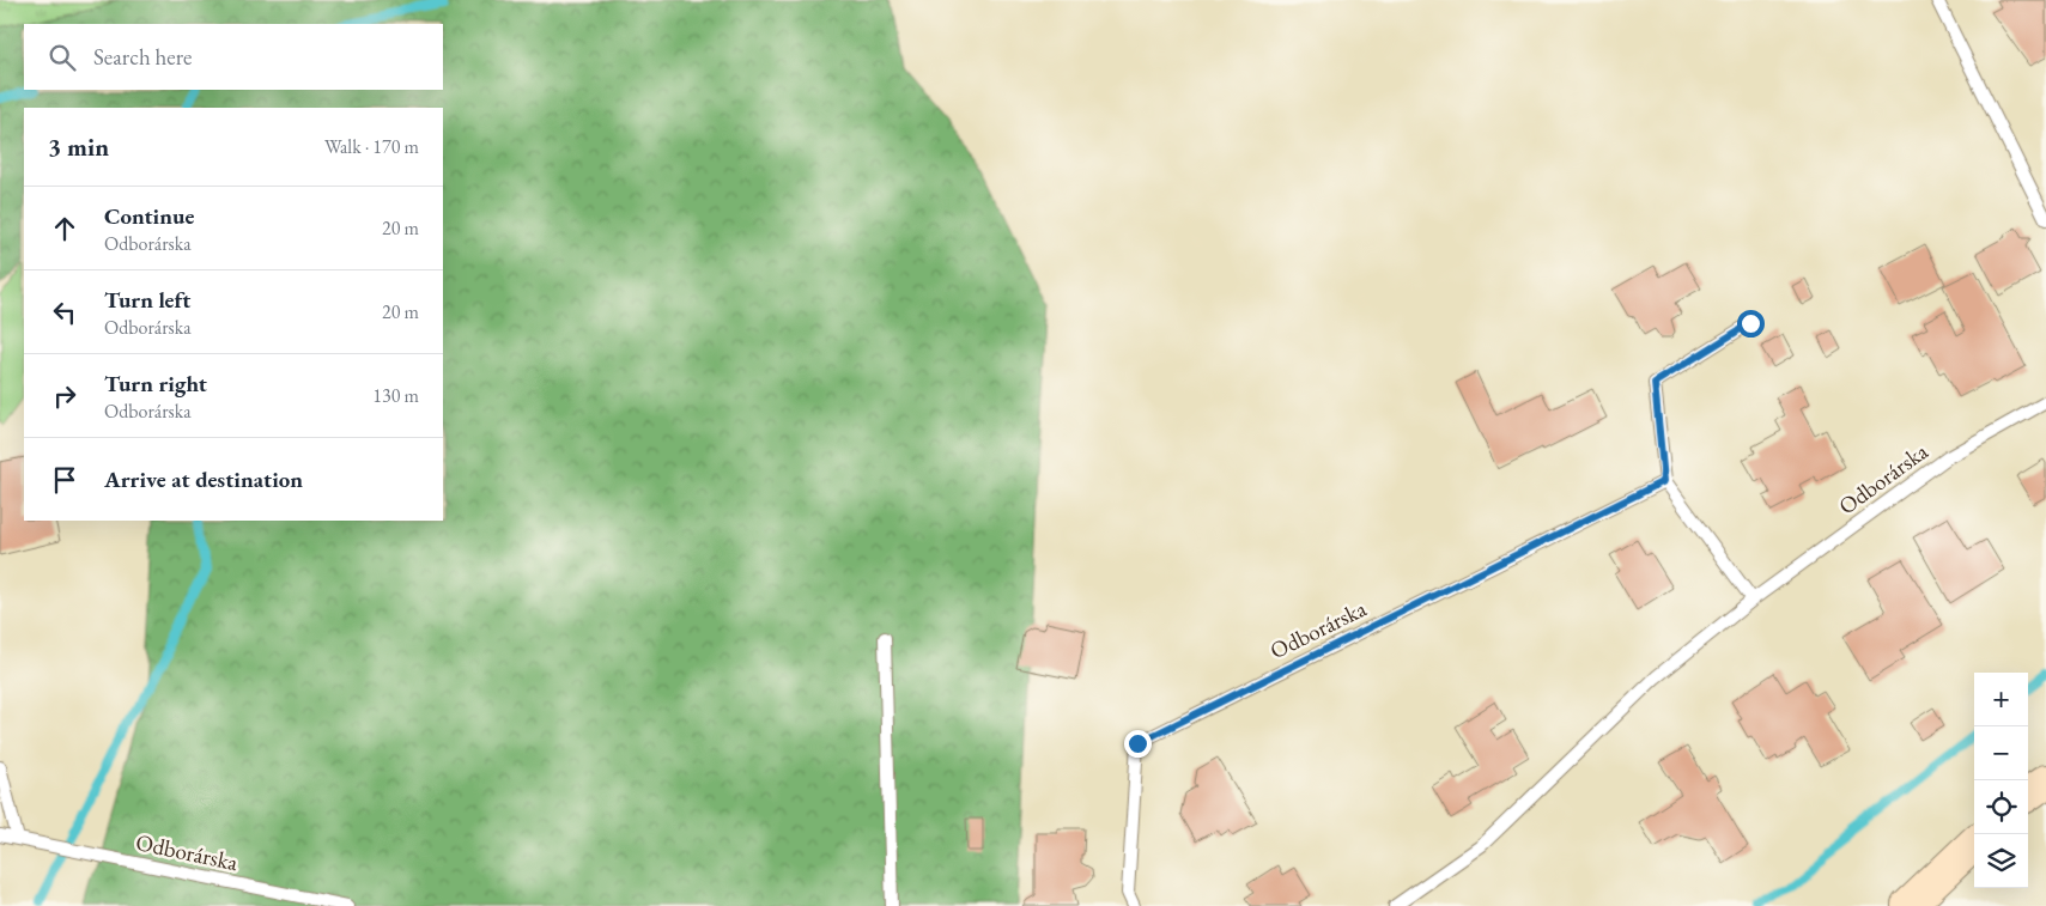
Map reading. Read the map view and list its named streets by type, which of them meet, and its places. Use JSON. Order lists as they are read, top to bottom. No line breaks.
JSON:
{"streets":{"lane":["Odborárska"]},"page":{"search":"Search here","heading":["3 min","Walk · 170 m"],"list":[["Continue","Odborárska","20 m"],["Turn left","Odborárska","20 m"],["Turn right","Odborárska","130 m"],"Arrive at destination"],"map_buttons":["+","−"]}}
